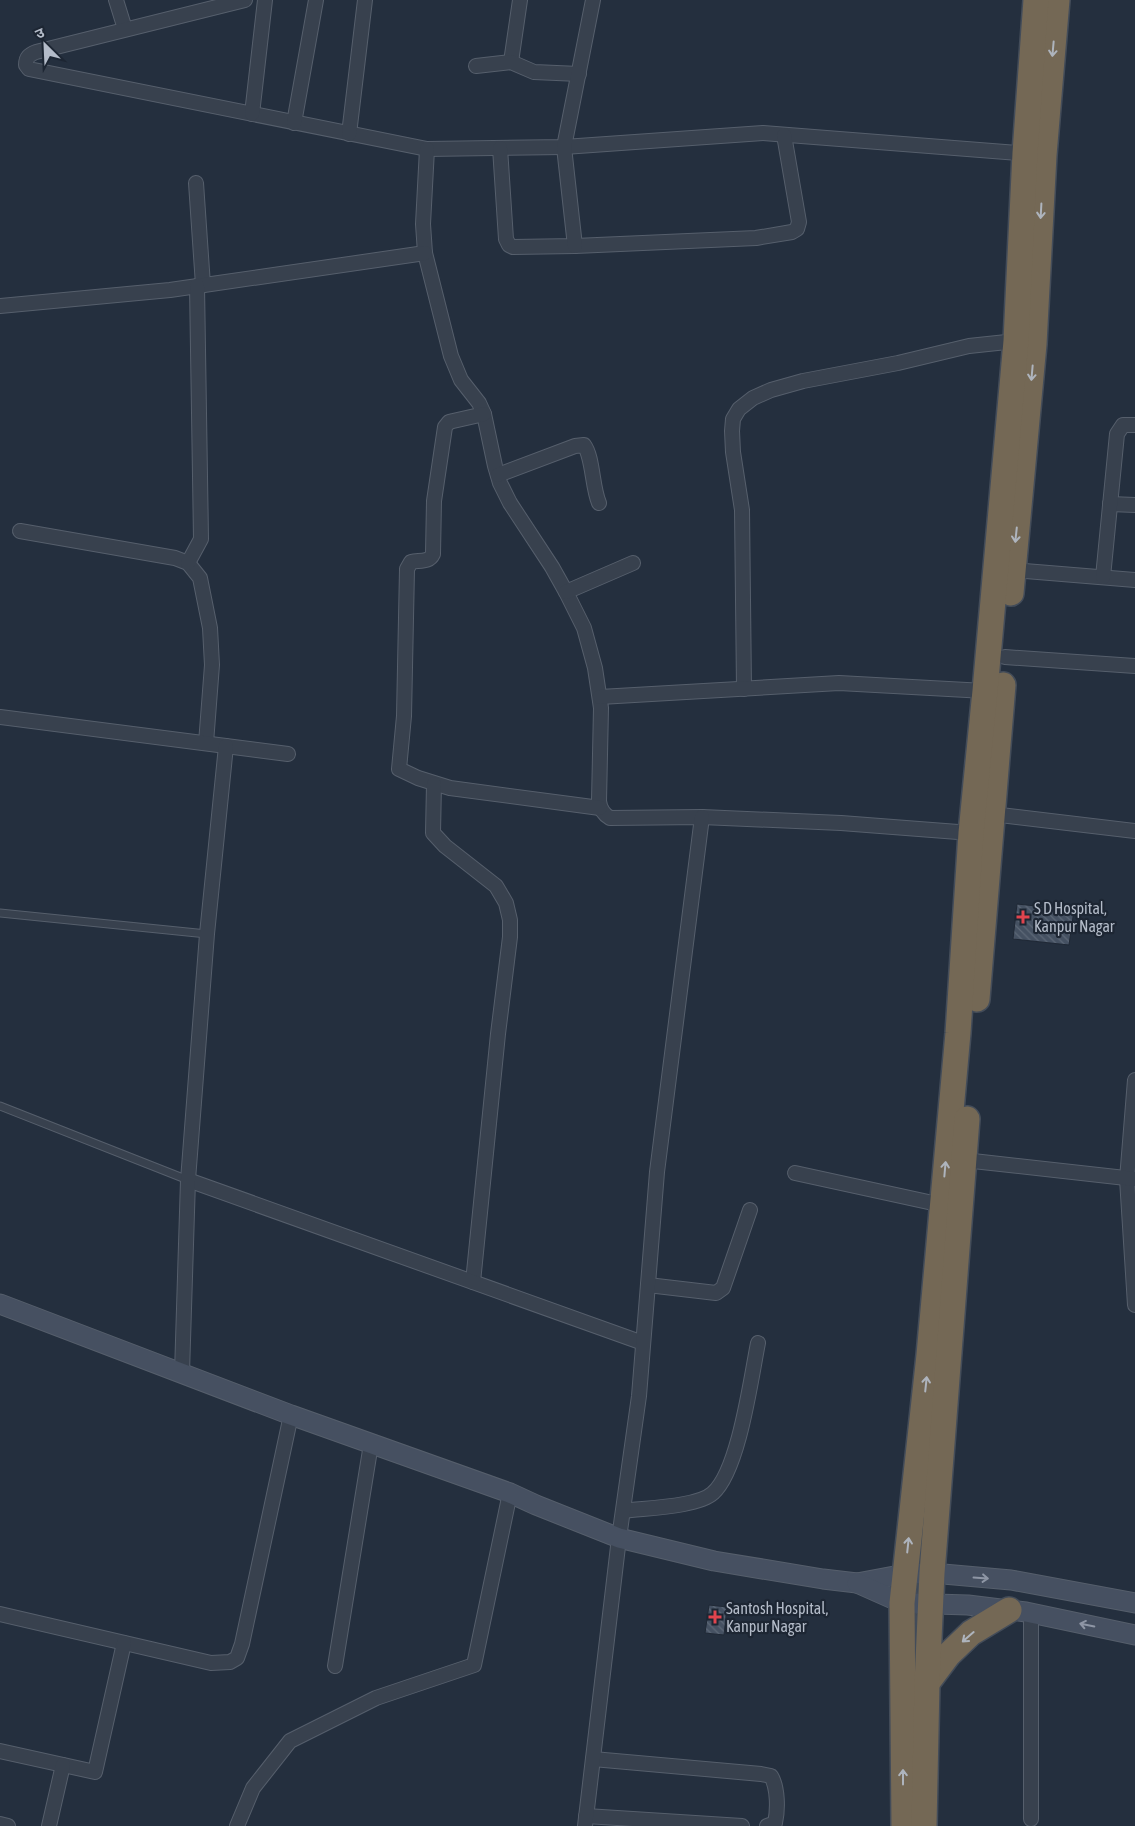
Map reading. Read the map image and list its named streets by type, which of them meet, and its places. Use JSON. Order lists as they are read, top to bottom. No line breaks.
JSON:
{"places":{"health":["S D Hospital, Kanpur Nagar","Santosh Hospital, Kanpur Nagar"]},"north":"top left"}
